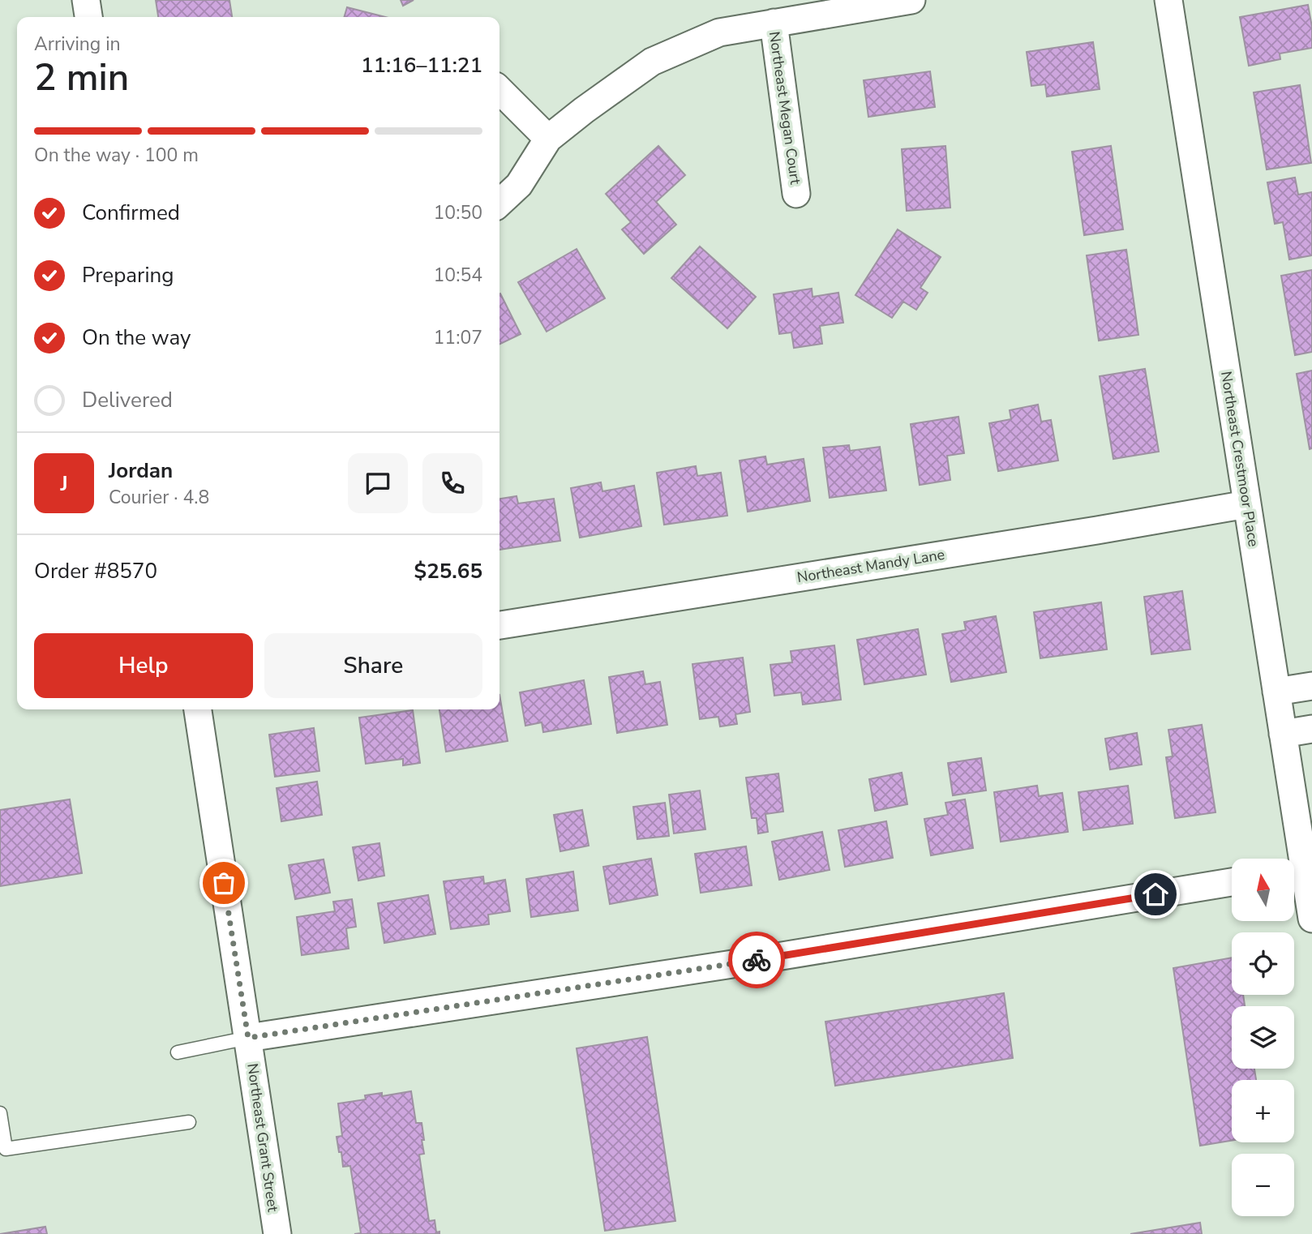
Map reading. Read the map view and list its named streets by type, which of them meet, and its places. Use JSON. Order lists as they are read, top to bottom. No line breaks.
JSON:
{"streets":{"street":["Northeast Megan Court","Northeast Crestmoor Place","Northeast Mandy Lane","Northeast Grant Street"]},"crossings":[["Northeast Crestmoor Place","Northeast Mandy Lane"]],"north":"top","page":{"heading":["2 min","Arriving in","11:16–11:21"],"panel":["Jordan","Courier · 4.8","Order #8570","$25.65"],"bar":"On the way · 100 m","list":[["Confirmed","10:50"],["Preparing","10:54"],["On the way","11:07"],"Delivered"],"round":"J","buttons":["Help","Share"],"map_buttons":["+","−"]}}
